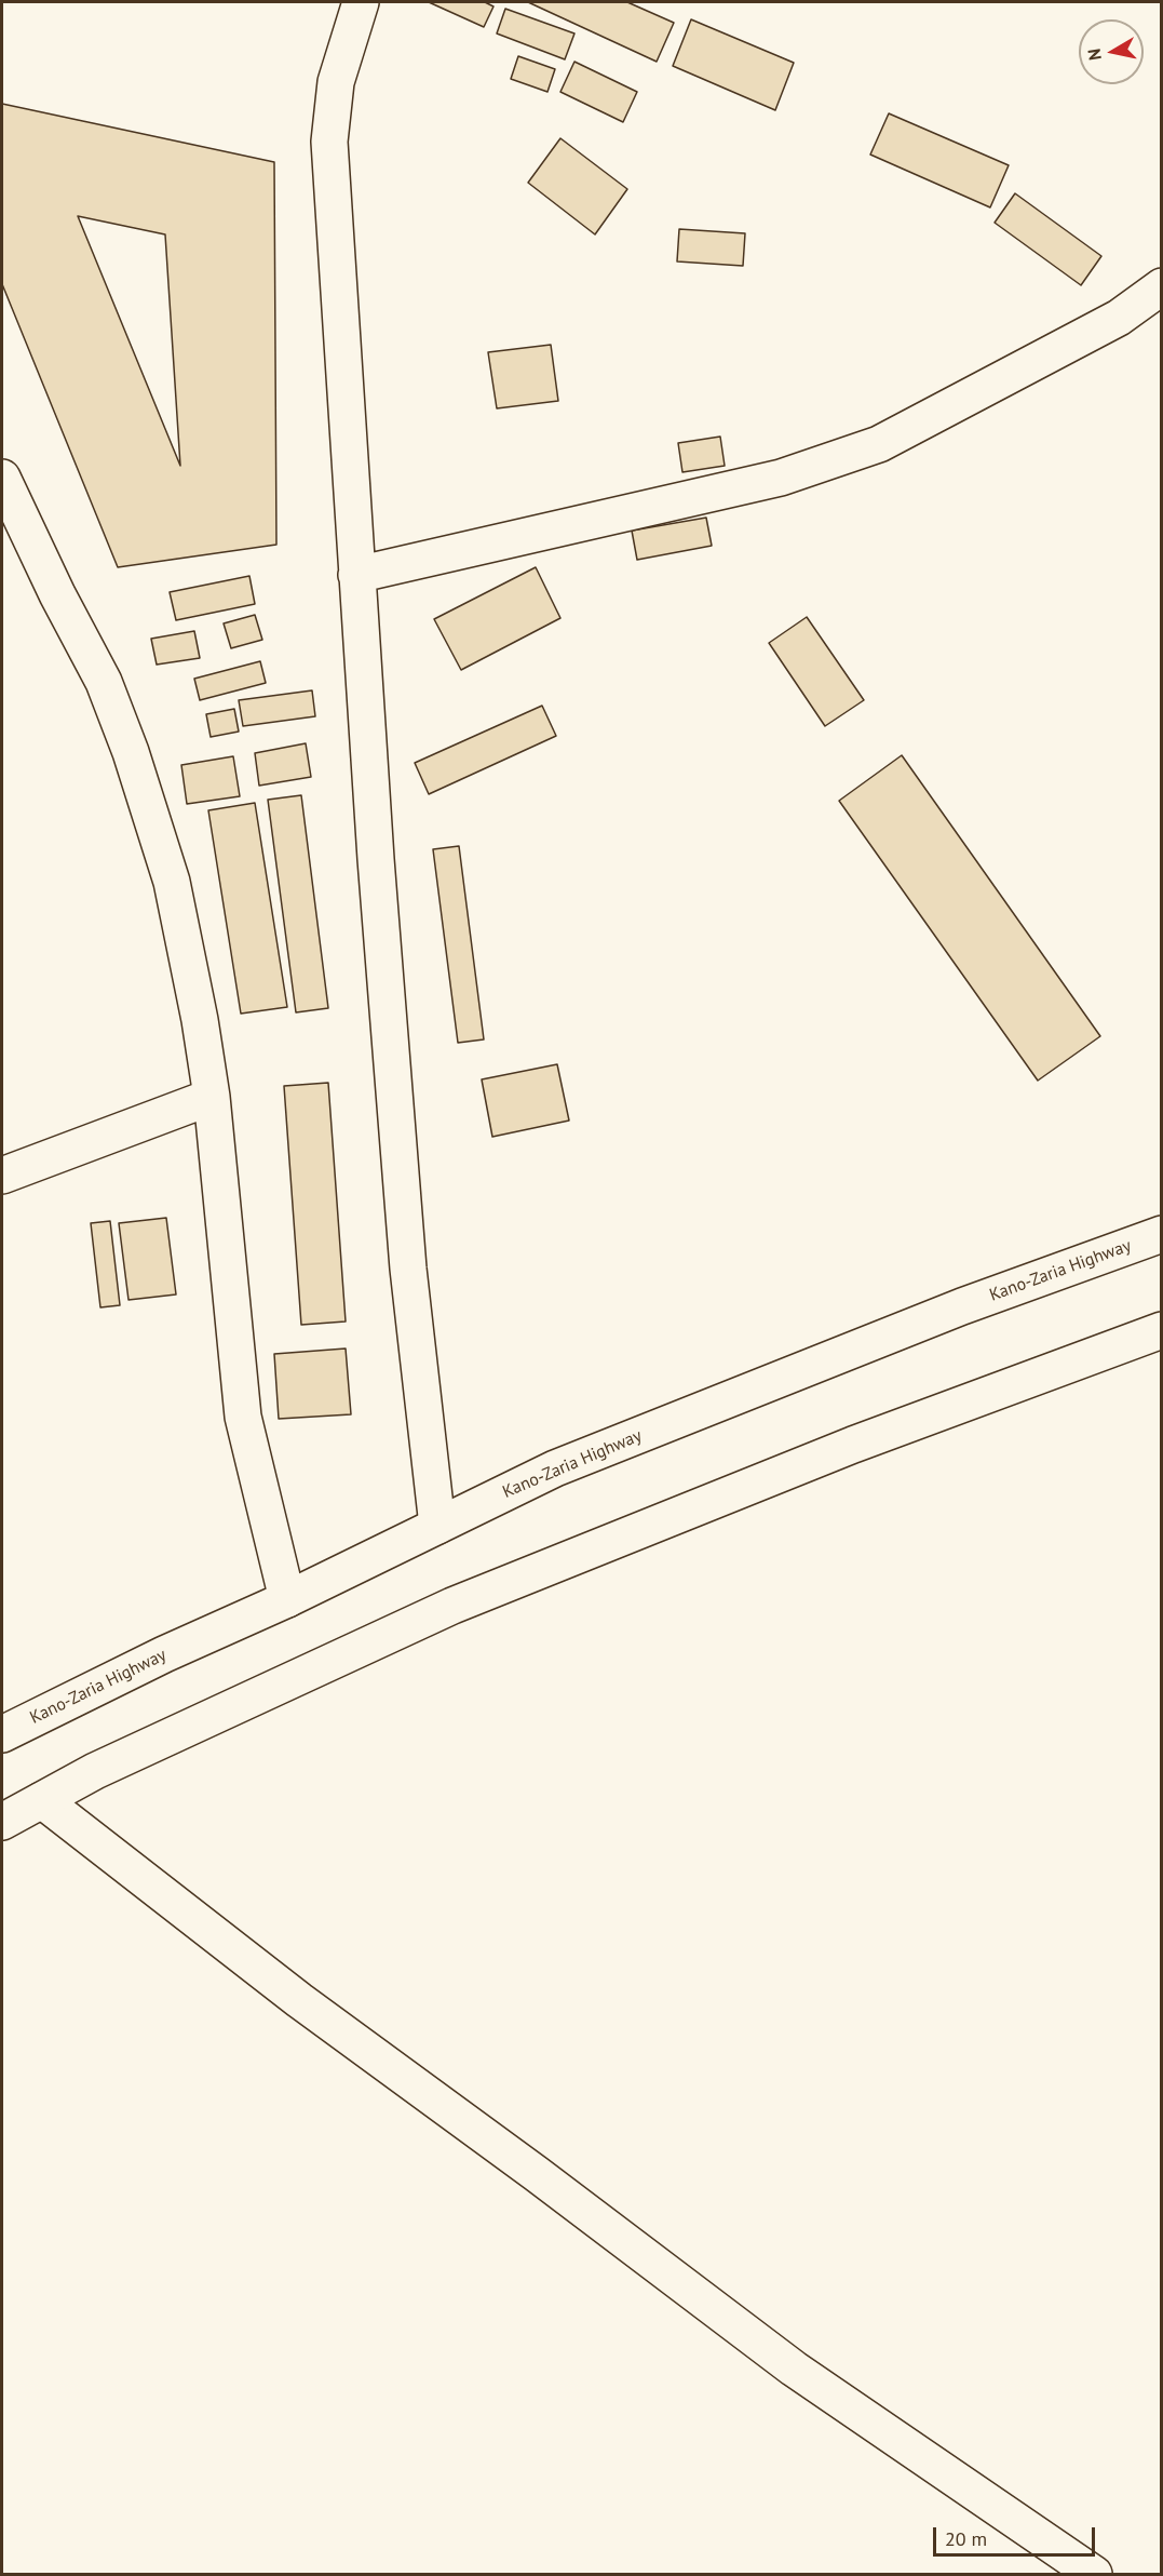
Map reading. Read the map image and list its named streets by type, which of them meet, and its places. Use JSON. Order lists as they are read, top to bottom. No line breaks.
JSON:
{"streets":{"main road":["Kano-Zaria Highway"]},"scale_bar":"20 m","north":"left"}
